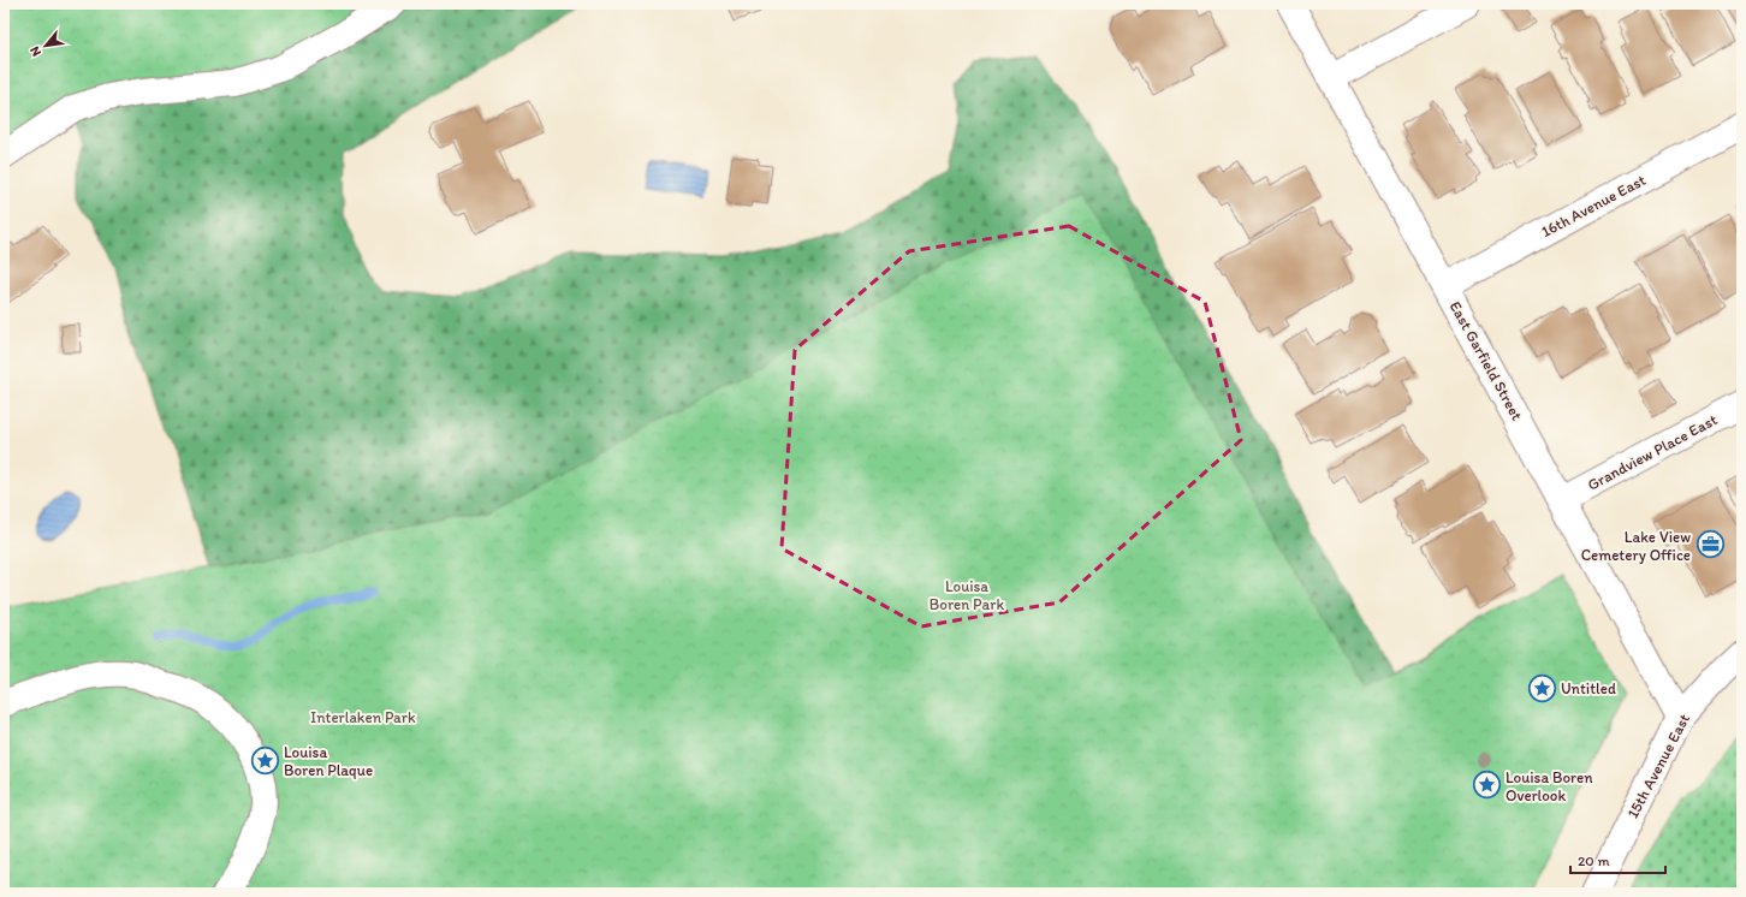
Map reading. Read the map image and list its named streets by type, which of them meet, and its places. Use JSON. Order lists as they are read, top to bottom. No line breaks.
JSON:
{"streets":{"street":["16th Avenue East","East Garfield Street","Grandview Place East","15th Avenue East"]},"crossings":[["16th Avenue East","East Garfield Street"],["East Garfield Street","Grandview Place East"],["East Garfield Street","15th Avenue East"]],"parks":["Louisa Boren Park","Interlaken Park"],"places":{"office":["Lake View Cemetery Office"],"place":["Untitled","Louisa Boren Plaque","Louisa Boren Overlook"]},"scale_bar":"20 m","north":"bottom left"}
